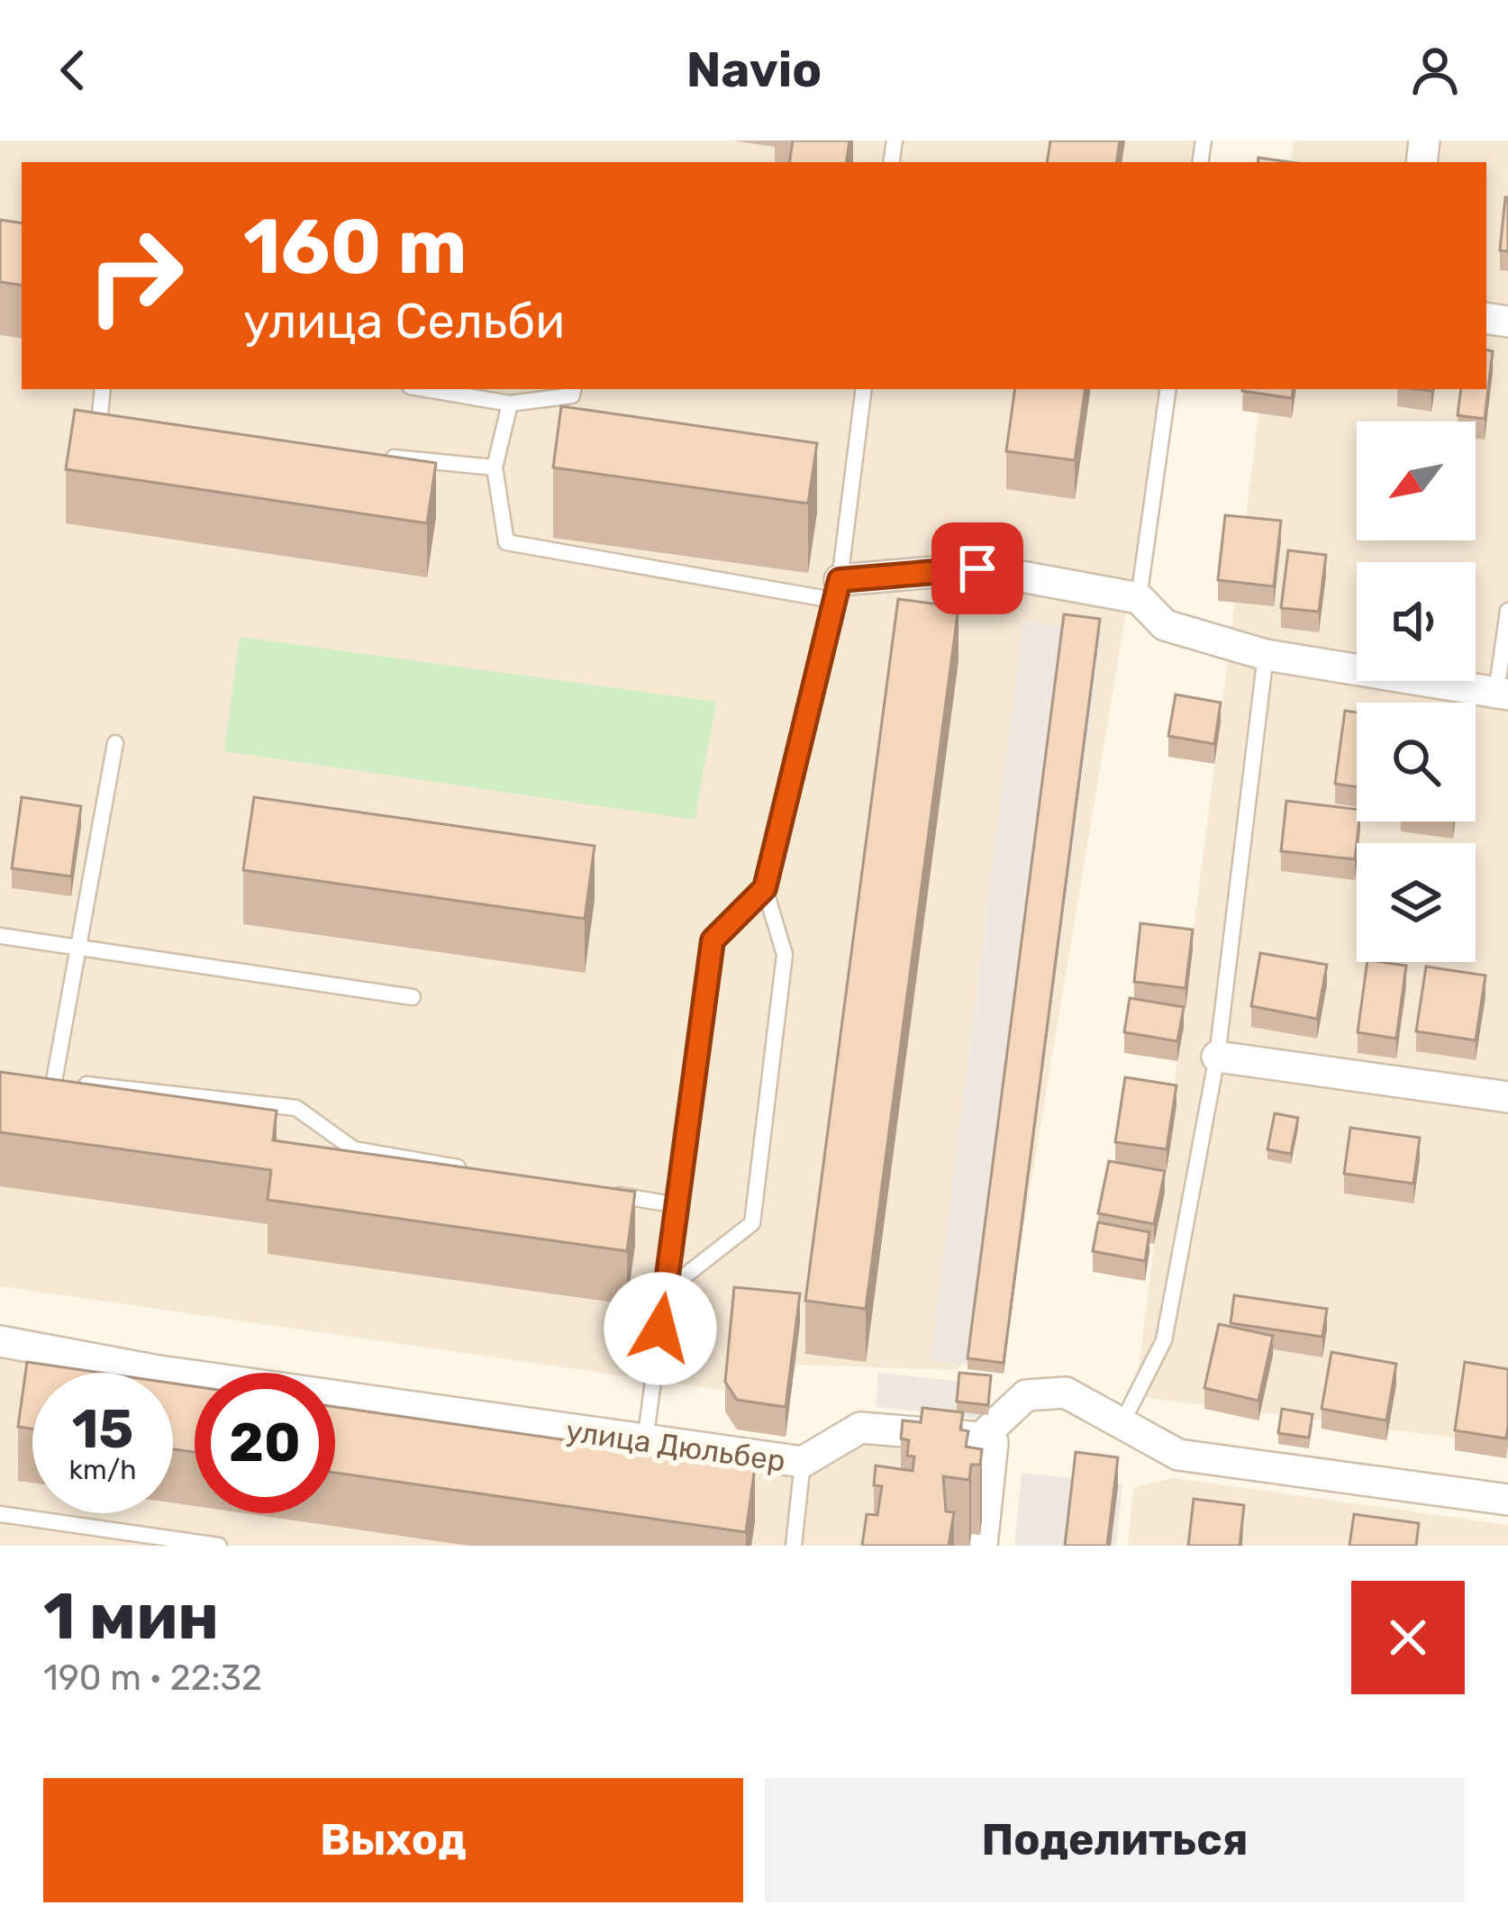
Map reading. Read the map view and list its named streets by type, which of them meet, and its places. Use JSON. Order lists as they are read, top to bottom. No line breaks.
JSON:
{"streets":{"street":["улица Дюльбер"]},"north":"bottom left","page":{"header":"Navio","turn":["160 m","улица Сельби"],"speed":"15 km/h","limit":"20","heading":["1 мин","190 m · 22:32"],"buttons":["Выход","Поделиться"]}}
